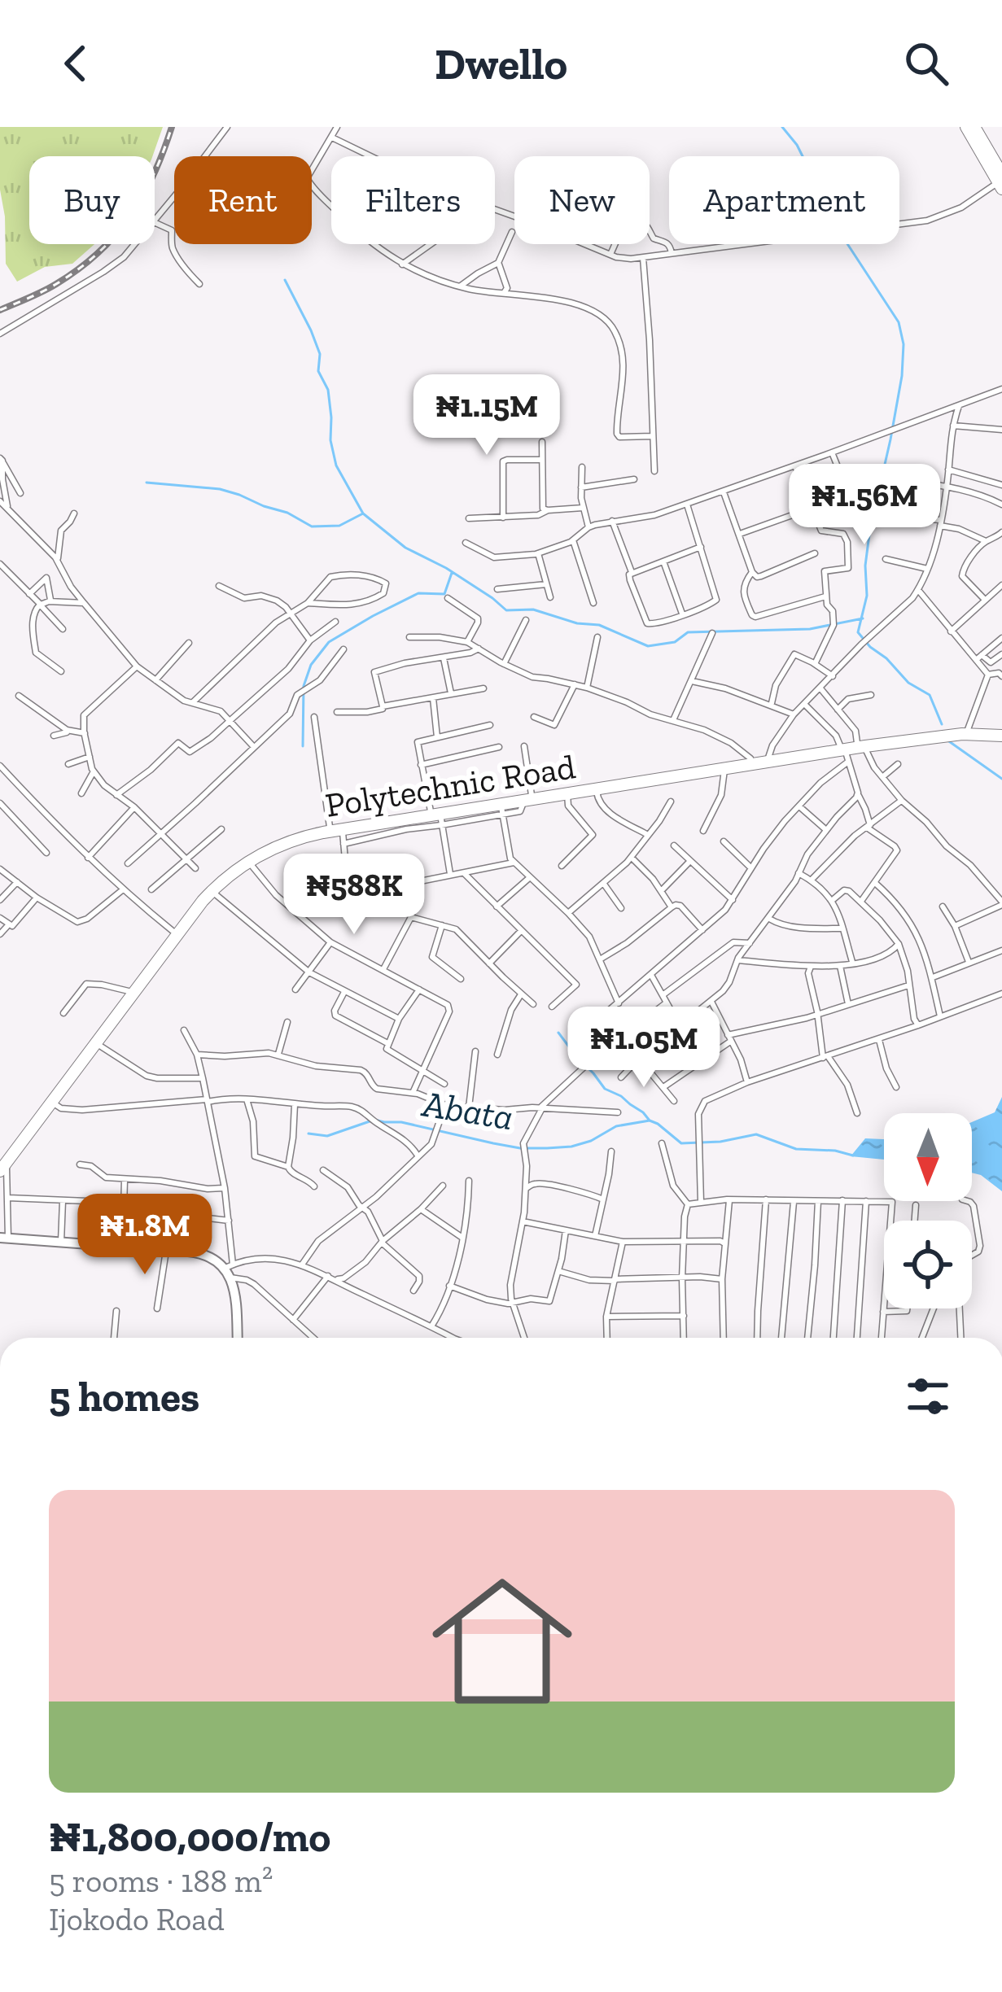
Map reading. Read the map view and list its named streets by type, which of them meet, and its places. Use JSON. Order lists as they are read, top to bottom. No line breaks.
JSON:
{"streets":{"main road":["Polytechnic Road"]},"water":["Abata"],"north":"bottom","page":{"header":"Dwello","chip":["Buy","Rent","Filters","New","Apartment"],"price":["₦1.15M","₦1.56M","₦588K","₦1.05M","₦1.8M"],"heading":"5 homes","list":[{"name":"₦1,800,000/mo","note":"5 rooms · 188 m² · Ijokodo Road"}]}}
